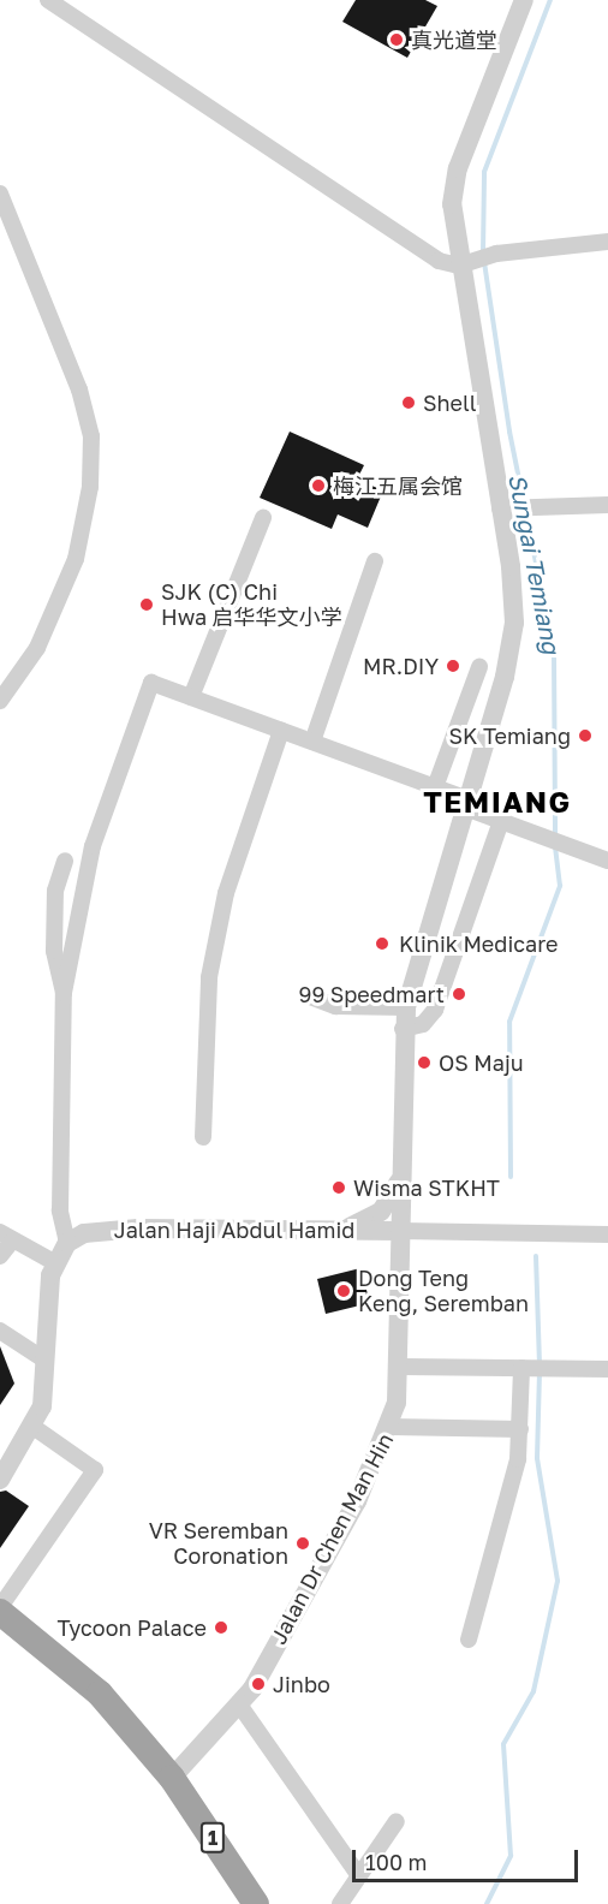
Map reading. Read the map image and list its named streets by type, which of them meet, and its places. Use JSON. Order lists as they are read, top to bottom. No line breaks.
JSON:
{"streets":{"highway":["1"],"street":["Jalan Haji Abdul Hamid","Jalan Dr Chen Man Hin"]},"crossings":[["Jalan Haji Abdul Hamid","Jalan Dr Chen Man Hin"],["Jalan Dr Chen Man Hin","1"]],"districts":["TEMIANG"],"water":["Sungai Temiang"],"places":["真光道堂","Shell","梅江五属会馆","SJK (C) Chi Hwa 启华华文小学","MR.DIY","SK Temiang","Klinik Medicare","99 Speedmart","OS Maju","Wisma STKHT","Dong Teng Keng, Seremban","VR Seremban Coronation","Tycoon Palace","Jinbo"],"scale_bar":"100 m"}
